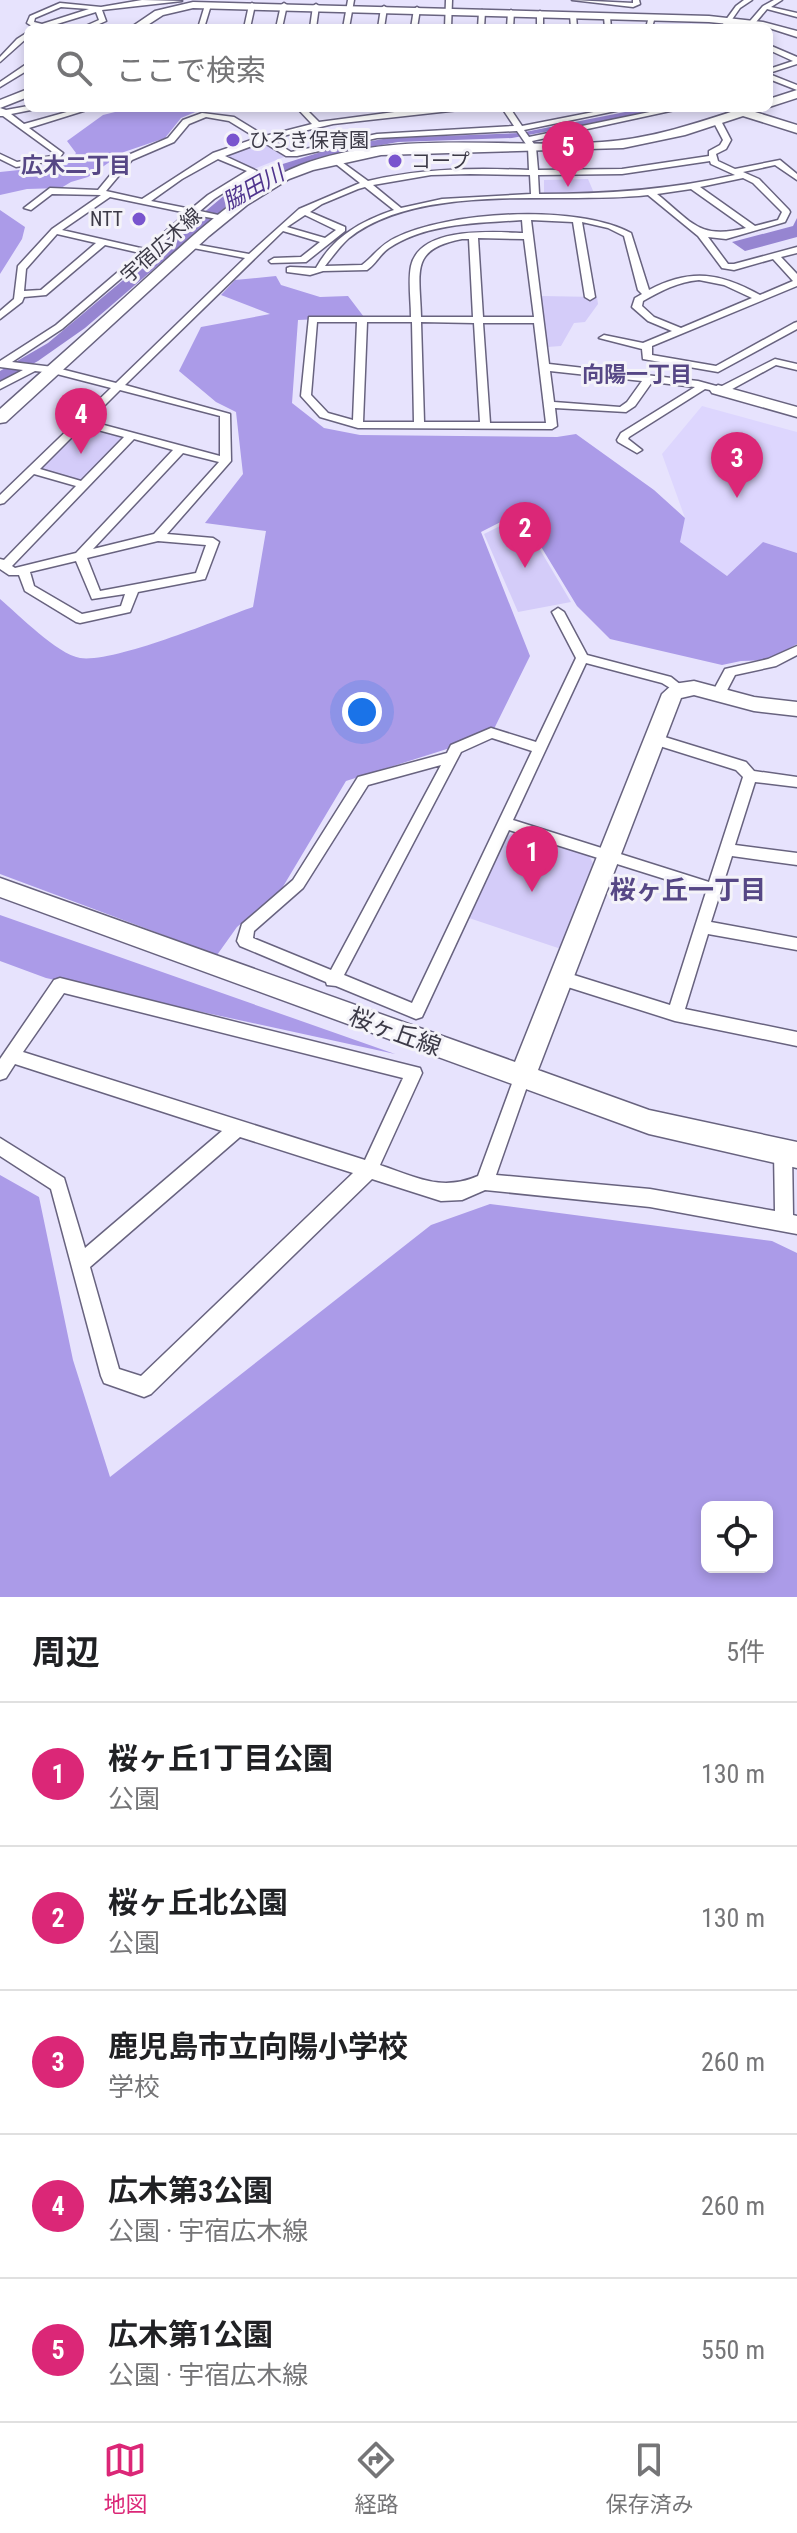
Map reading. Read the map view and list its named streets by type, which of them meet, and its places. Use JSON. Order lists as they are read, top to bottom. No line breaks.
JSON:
{"streets":{"street":["宇宿広木線","桜ヶ丘線"]},"districts":["広木二丁目","向陽一丁目","桜ヶ丘一丁目"],"water":["脇田川"],"places":["ひろき保育園","コープ","NTT"],"page":{"search":"ここで検索","pins":["5","4","3","2","1"],"heading":["周辺","5件"],"list":[{"mark":"1","name":"桜ヶ丘1丁目公園","note":"公園","value":"130 m"},{"mark":"2","name":"桜ヶ丘北公園","note":"公園","value":"130 m"},{"mark":"3","name":"鹿児島市立向陽小学校","note":"学校","value":"260 m"},{"mark":"4","name":"広木第3公園","note":"公園 · 宇宿広木線","value":"260 m"},{"mark":"5","name":"広木第1公園","note":"公園 · 宇宿広木線","value":"550 m"}],"nav":["地図","経路","保存済み"]}}
